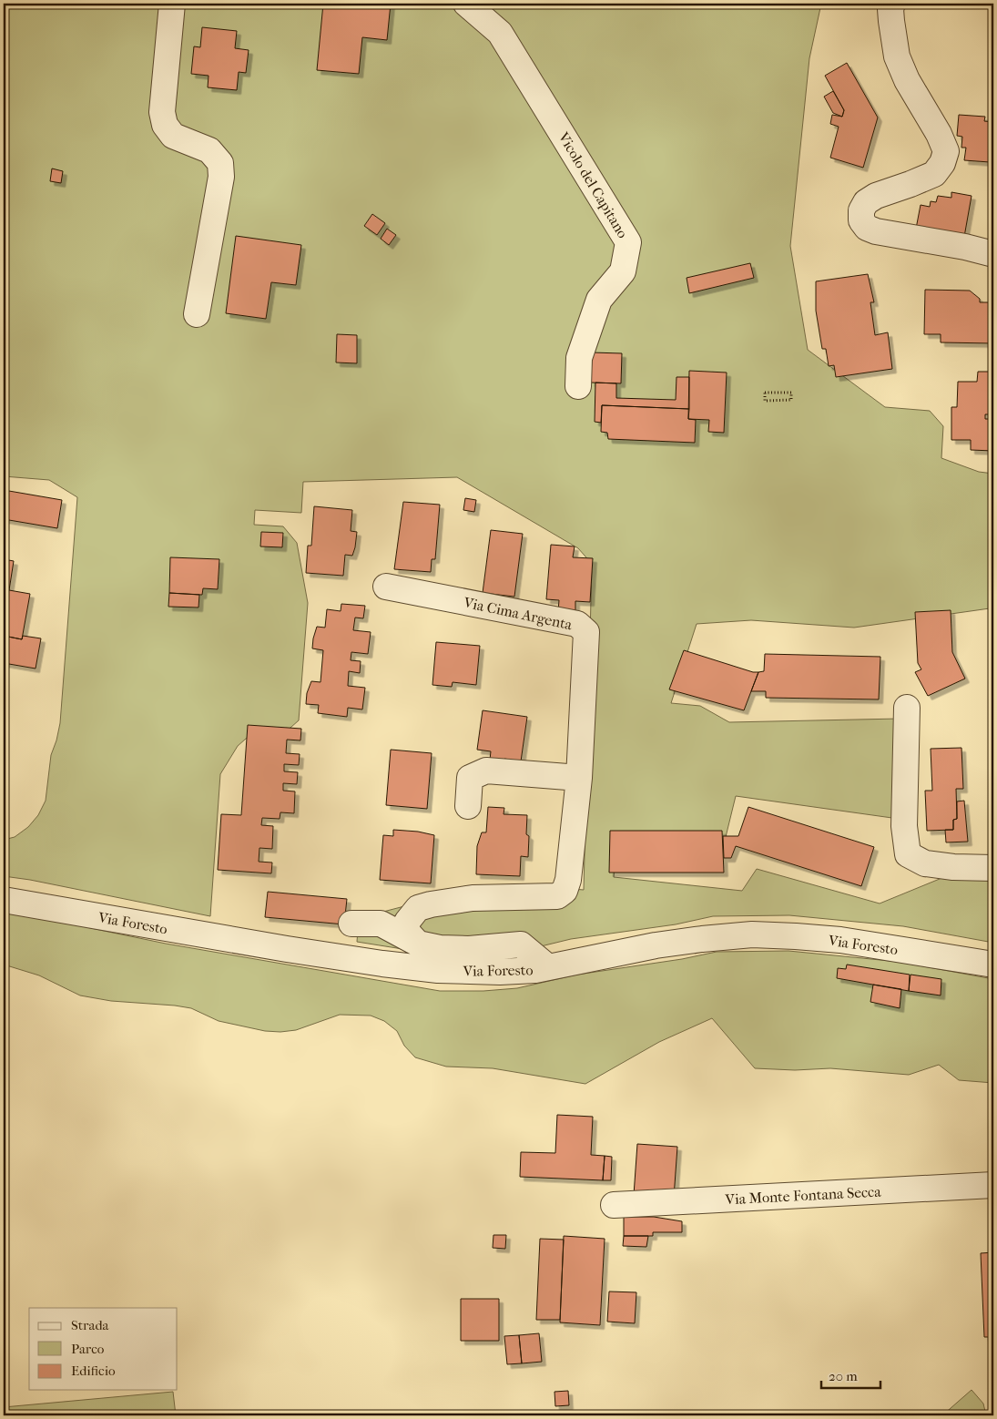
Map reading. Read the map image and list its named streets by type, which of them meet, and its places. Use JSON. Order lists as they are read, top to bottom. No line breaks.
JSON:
{"streets":{"street":["Vicolo del Capitano","Via Cima Argenta","Via Foresto","Via Monte Fontana Secca"]},"legend":["Strada","Parco","Edificio"],"scale_bar":"20 m"}
